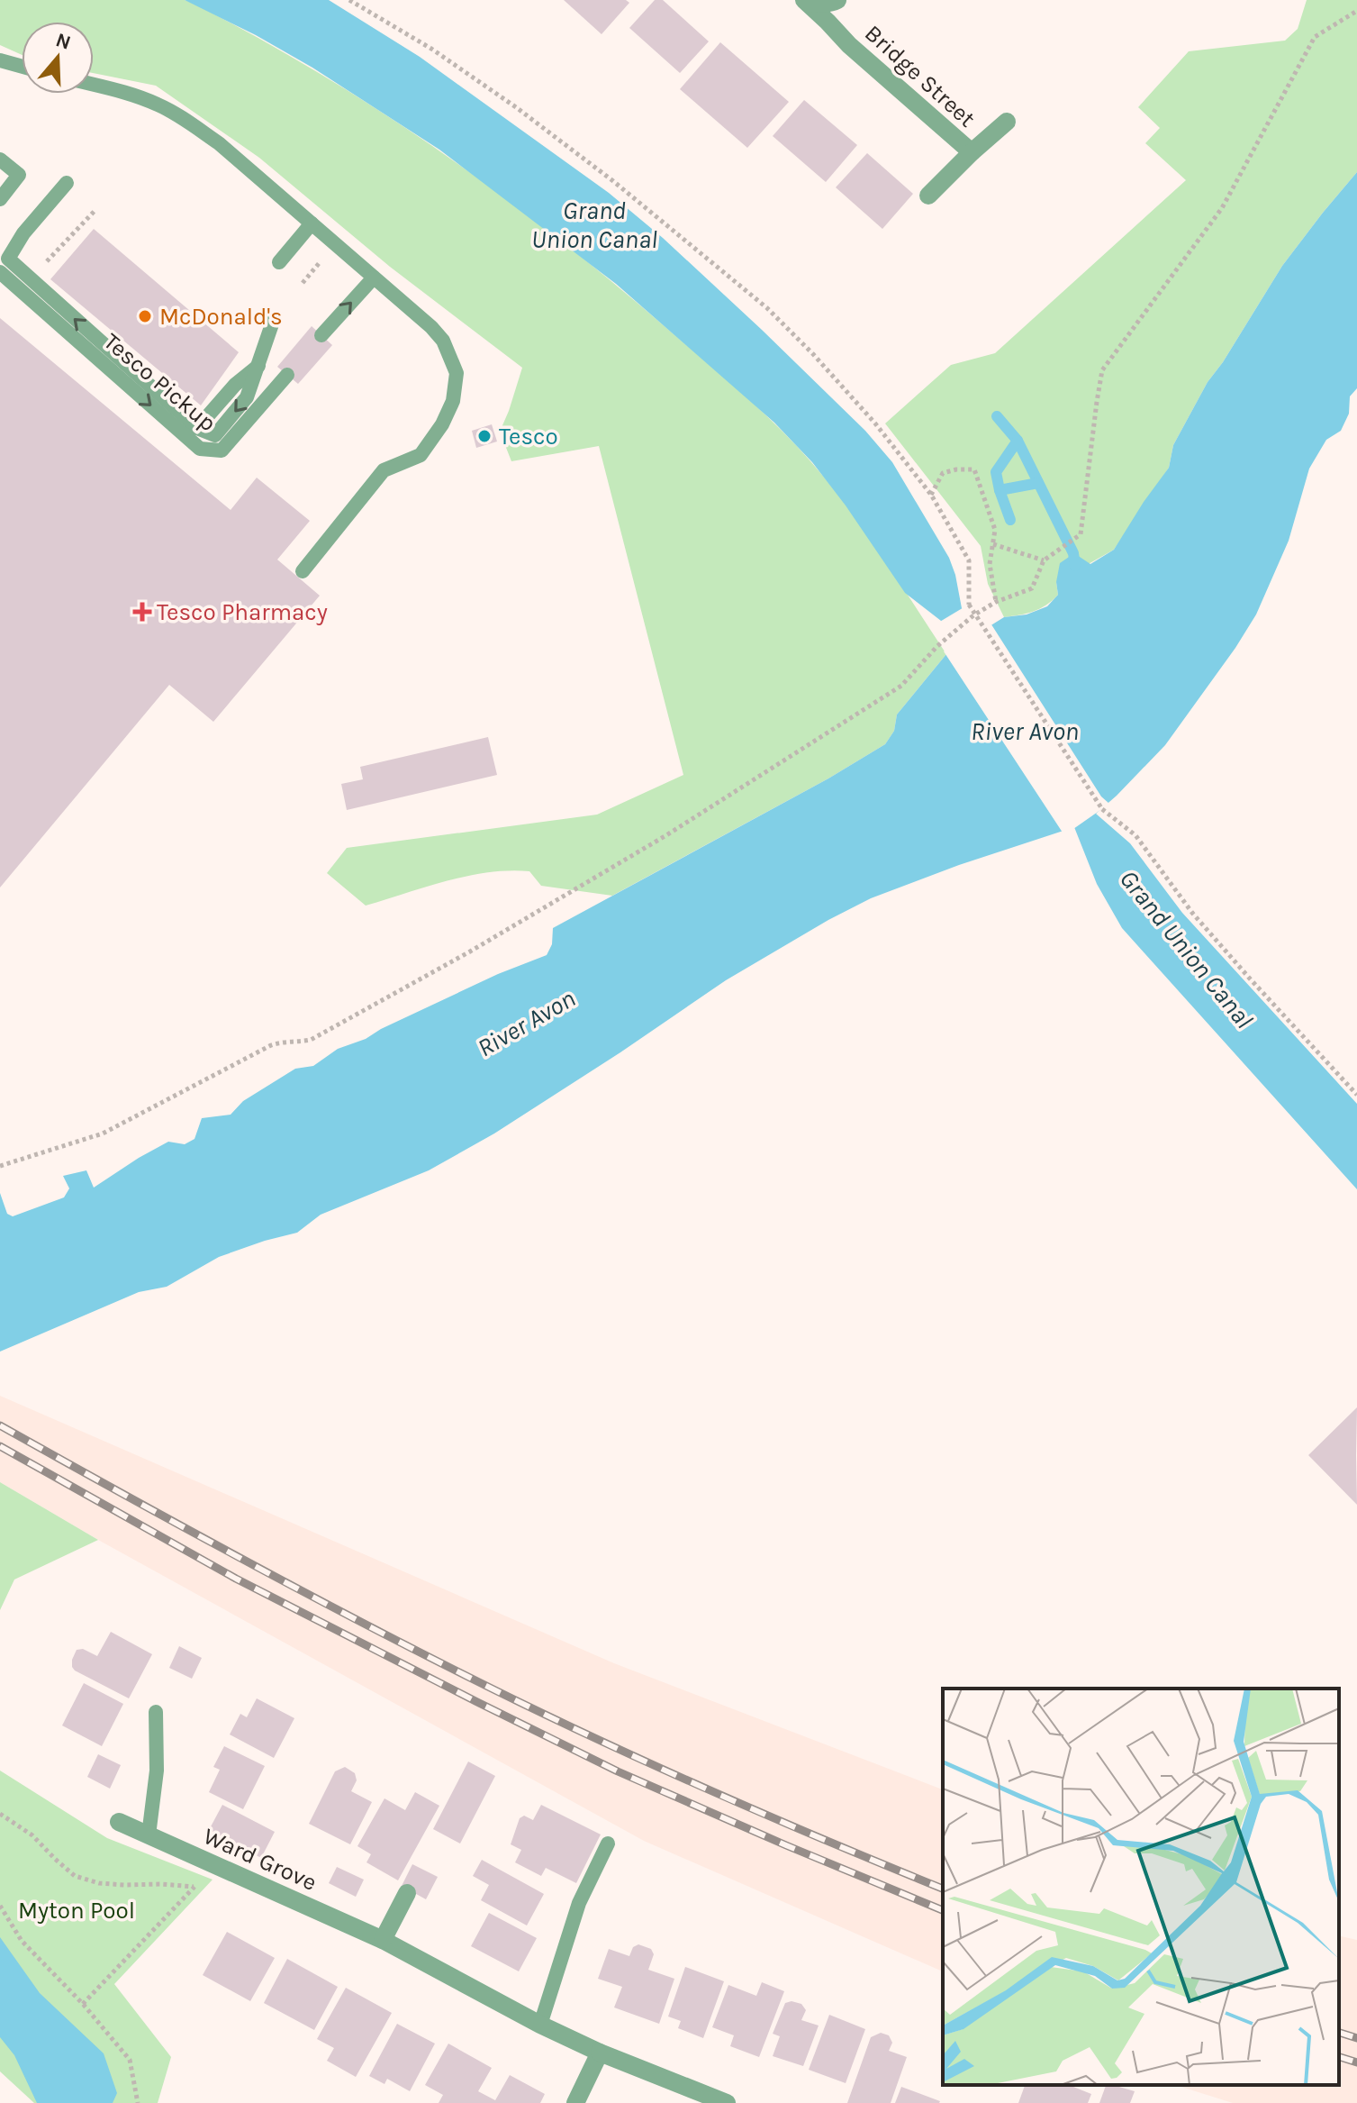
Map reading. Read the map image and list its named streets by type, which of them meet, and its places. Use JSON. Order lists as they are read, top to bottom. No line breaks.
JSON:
{"streets":{"street":["Bridge Street","Ward Grove"],"lane":["Tesco Pickup"]},"water":["Grand Union Canal","River Avon"],"parks":["Myton Pool"],"places":{"other":["McDonald's","Tesco"],"health":["Tesco Pharmacy"]},"north":"top"}
